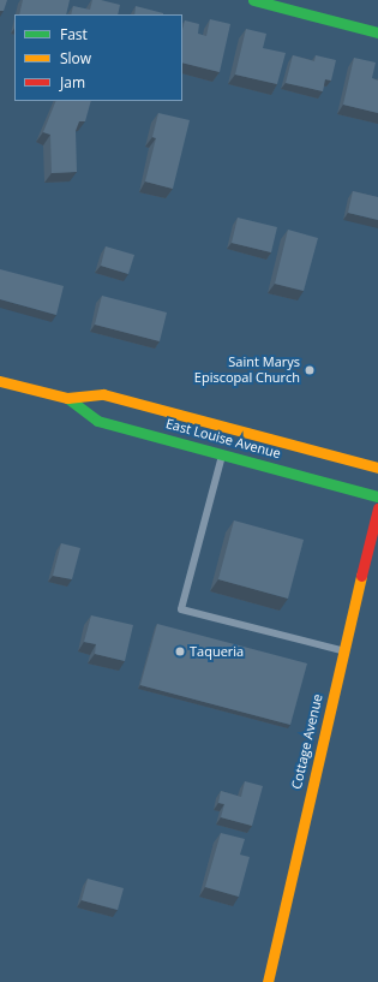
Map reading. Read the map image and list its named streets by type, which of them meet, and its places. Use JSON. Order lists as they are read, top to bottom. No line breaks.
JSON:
{"streets":{"street":["East Louise Avenue","Cottage Avenue"]},"places":["Saint Marys Episcopal Church","Taqueria"],"legend":["Fast","Slow","Jam"]}
